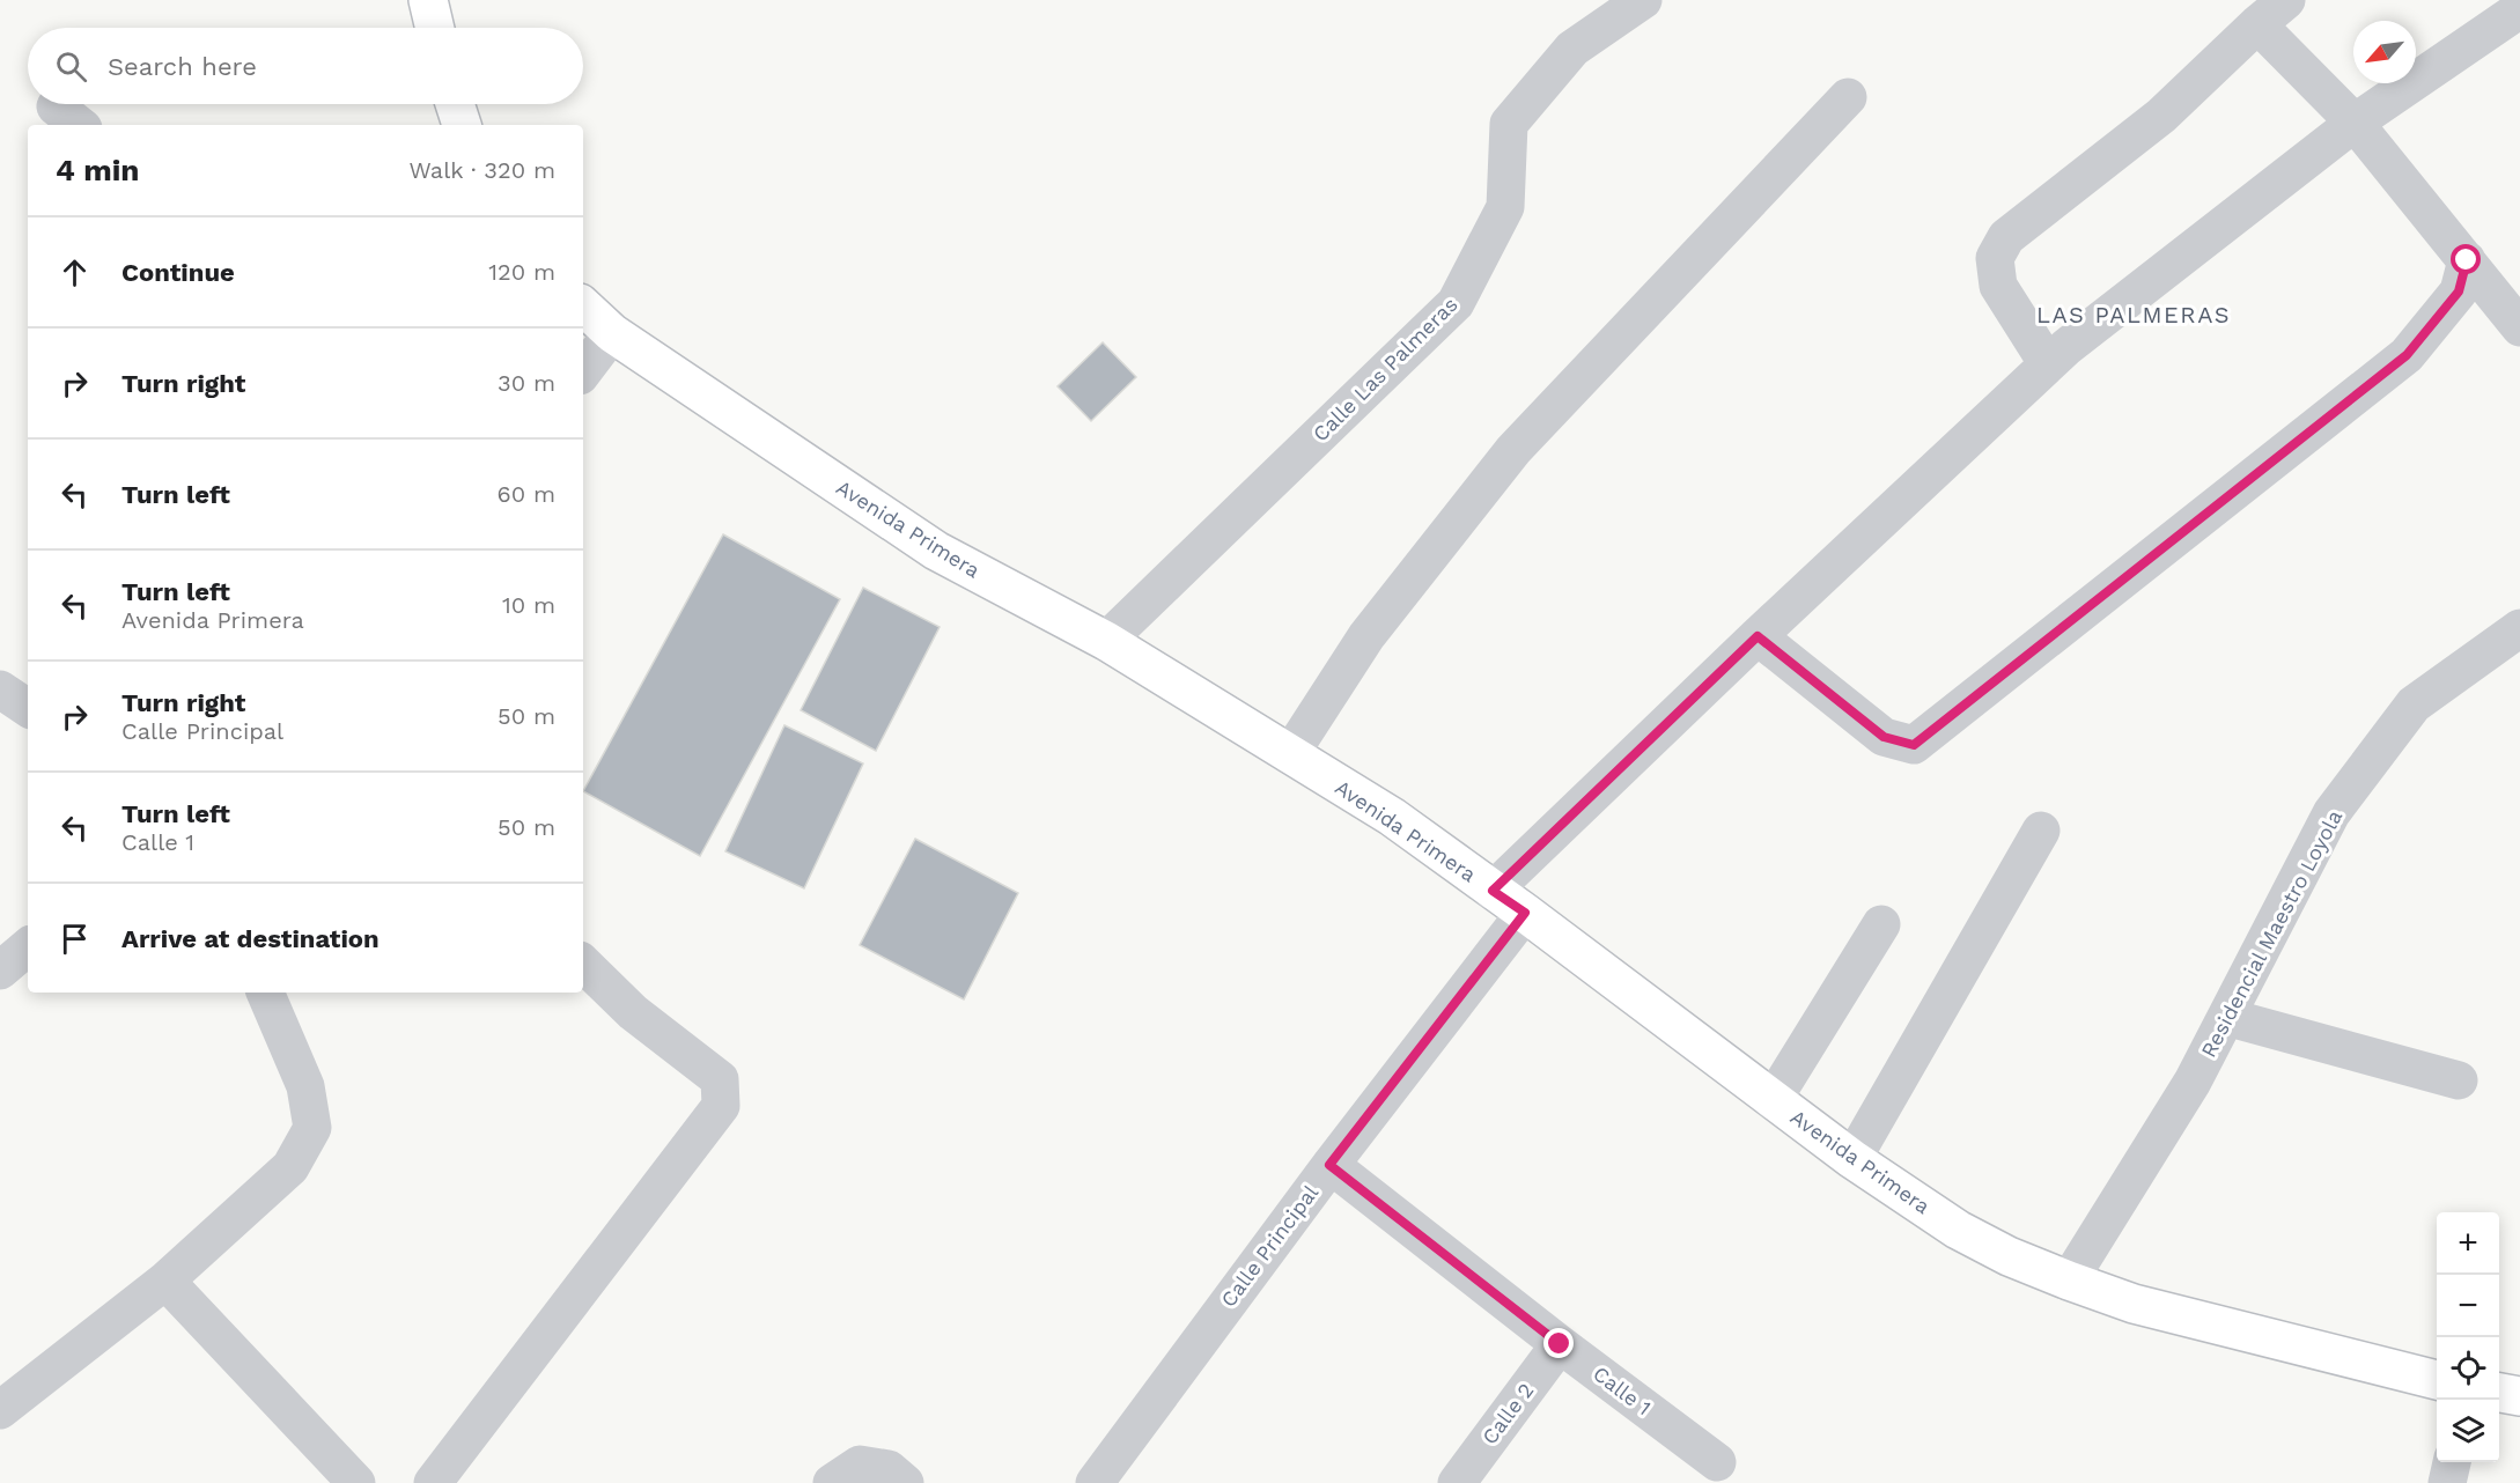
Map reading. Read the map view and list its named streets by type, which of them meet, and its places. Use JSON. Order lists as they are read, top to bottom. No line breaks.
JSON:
{"streets":{"main road":["Avenida Primera"],"street":["Calle Las Palmeras","Residencial Maestro Loyola","Calle Principal","Calle 1","Calle 2"]},"crossings":[["Calle Las Palmeras","Avenida Primera"],["Avenida Primera","Residencial Maestro Loyola"],["Avenida Primera","Calle Principal"],["Calle Principal","Calle 1"],["Calle 1","Calle 2"]],"districts":["LAS PALMERAS"],"north":"bottom left","page":{"search":"Search here","heading":["4 min","Walk · 320 m"],"list":[["Continue","120 m"],["Turn right","30 m"],["Turn left","60 m"],["Turn left","Avenida Primera","10 m"],["Turn right","Calle Principal","50 m"],["Turn left","Calle 1","50 m"],"Arrive at destination"],"map_buttons":["+","−"]}}
